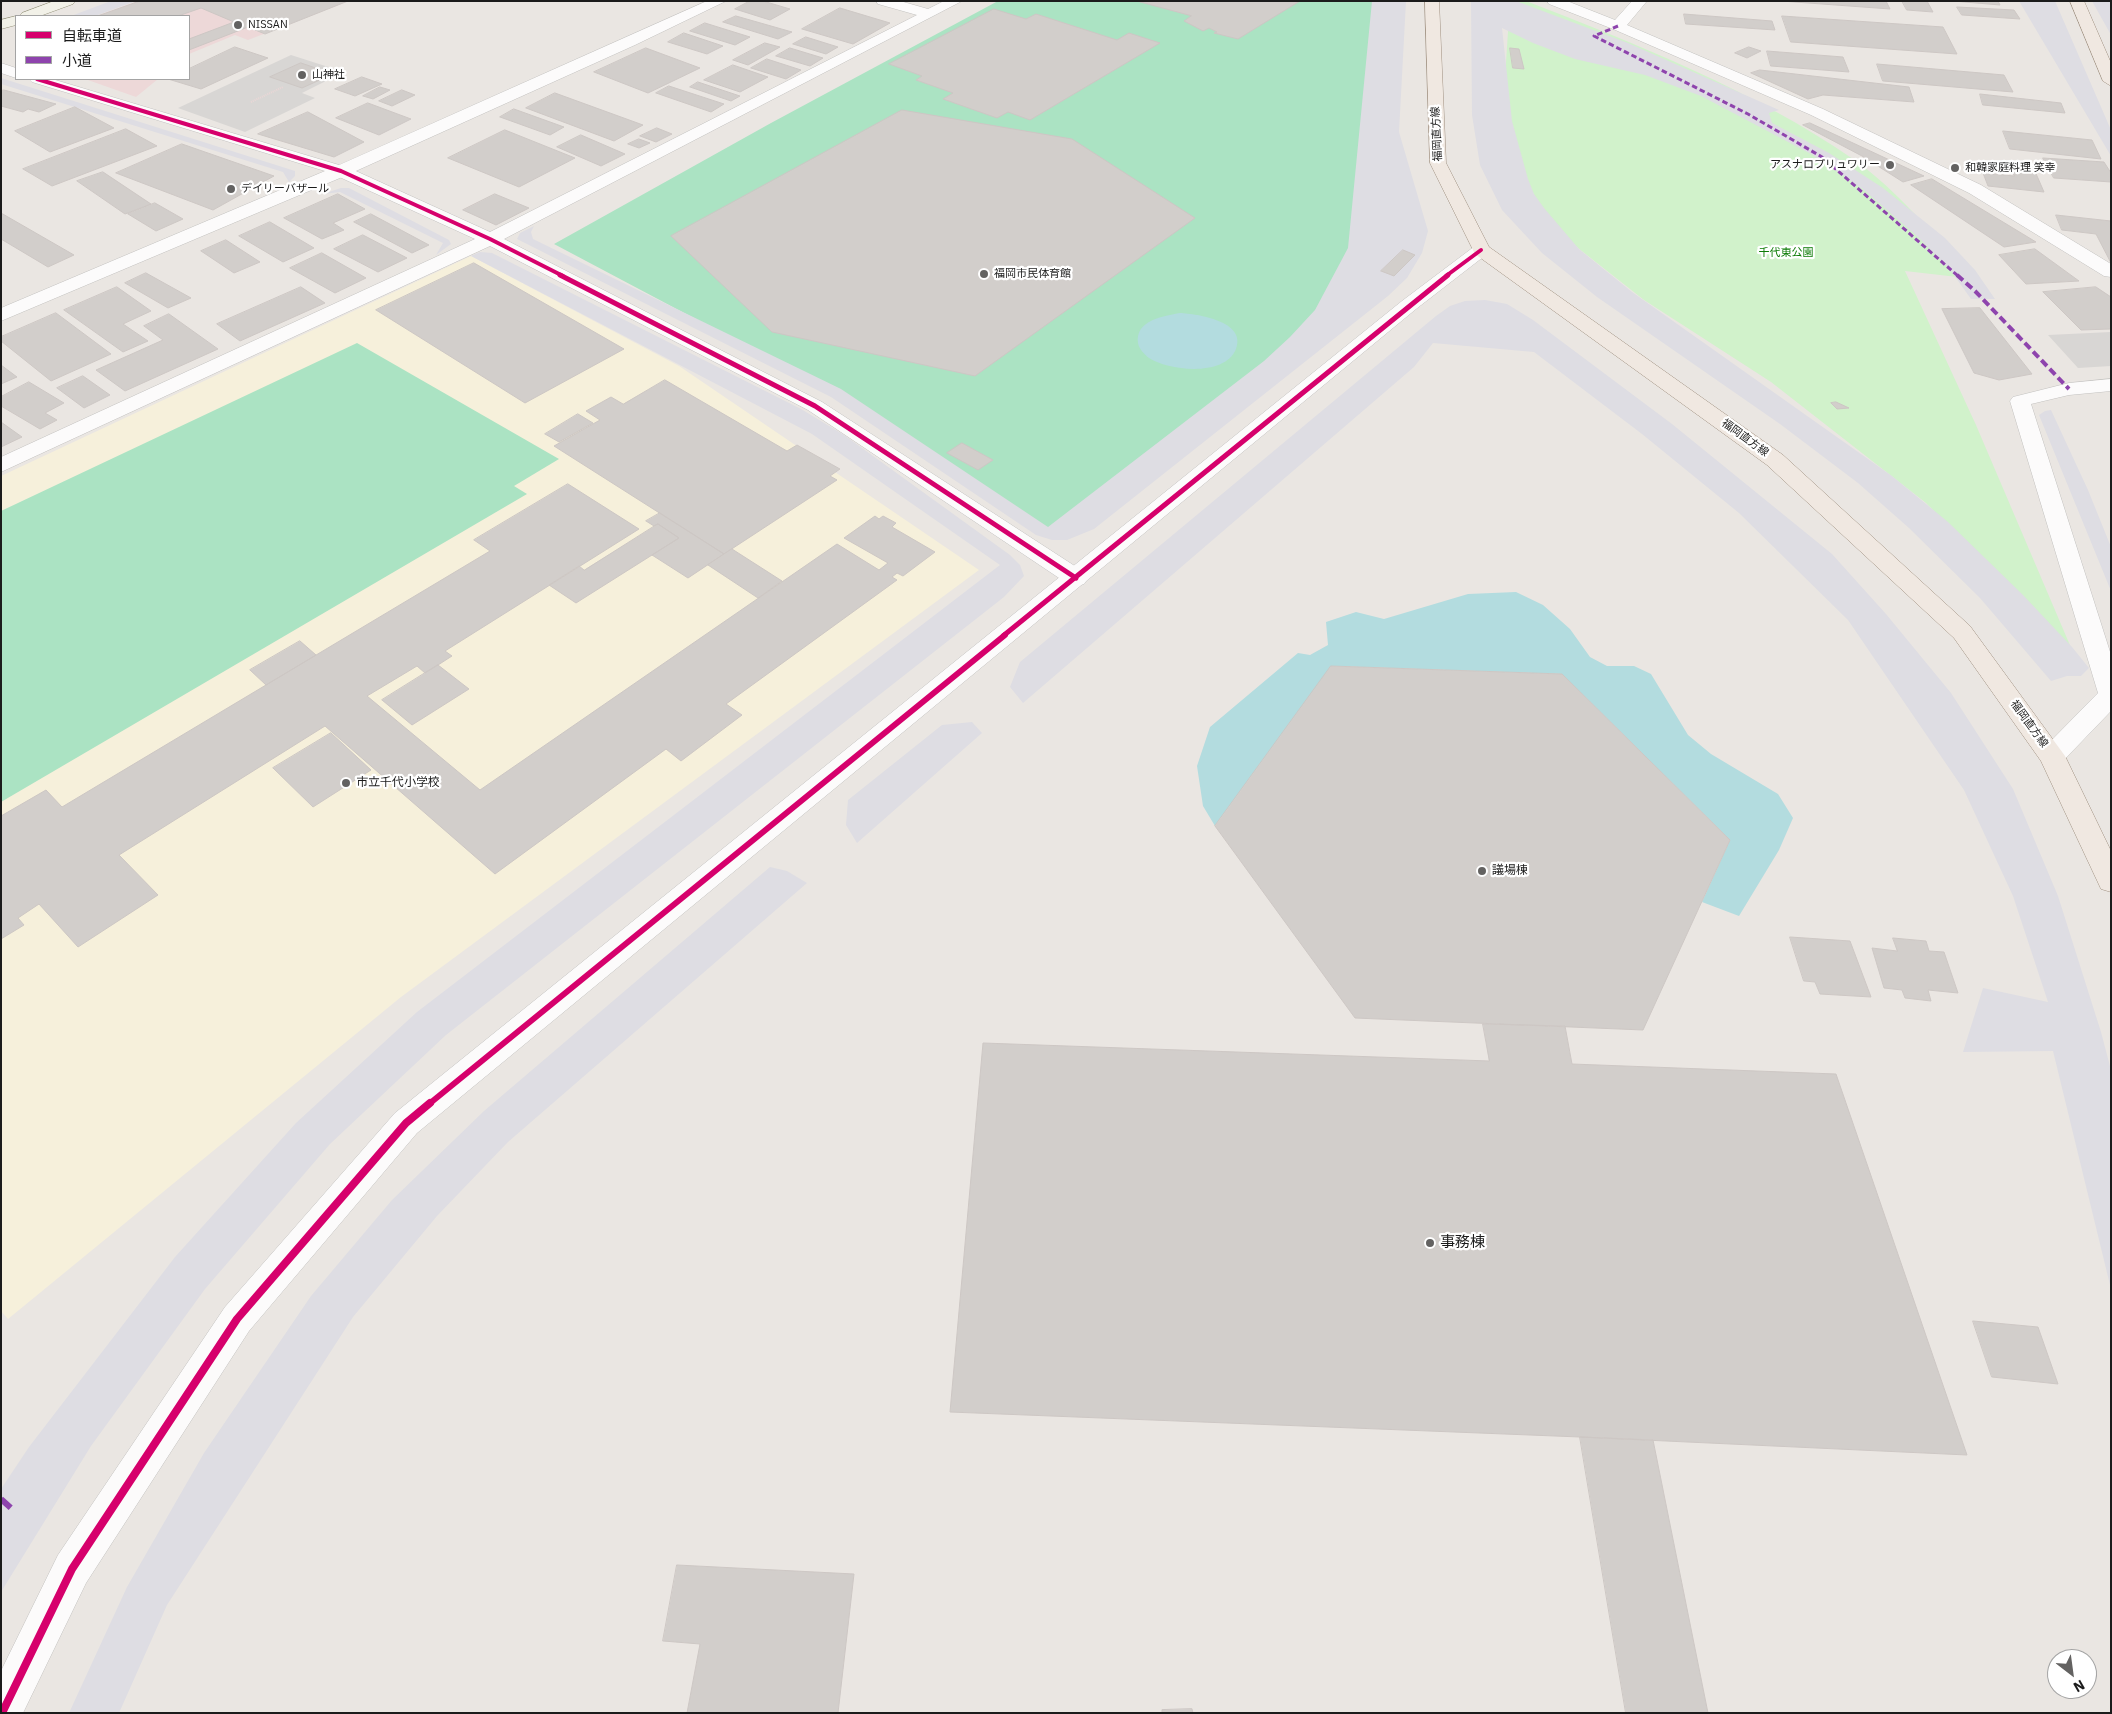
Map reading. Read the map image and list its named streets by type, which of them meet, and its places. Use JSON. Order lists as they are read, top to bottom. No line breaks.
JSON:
{"streets":{"main road":["福岡直方線"]},"parks":["千代東公園"],"places":["NISSAN","山神社","アスナロプリュワリー","和韓家庭料理 笑幸","デイリーバザール","福岡市民体育館","市立千代小学校","議場棟","事務棟"],"legend":["自転車道","小道"],"north":"bottom right"}
